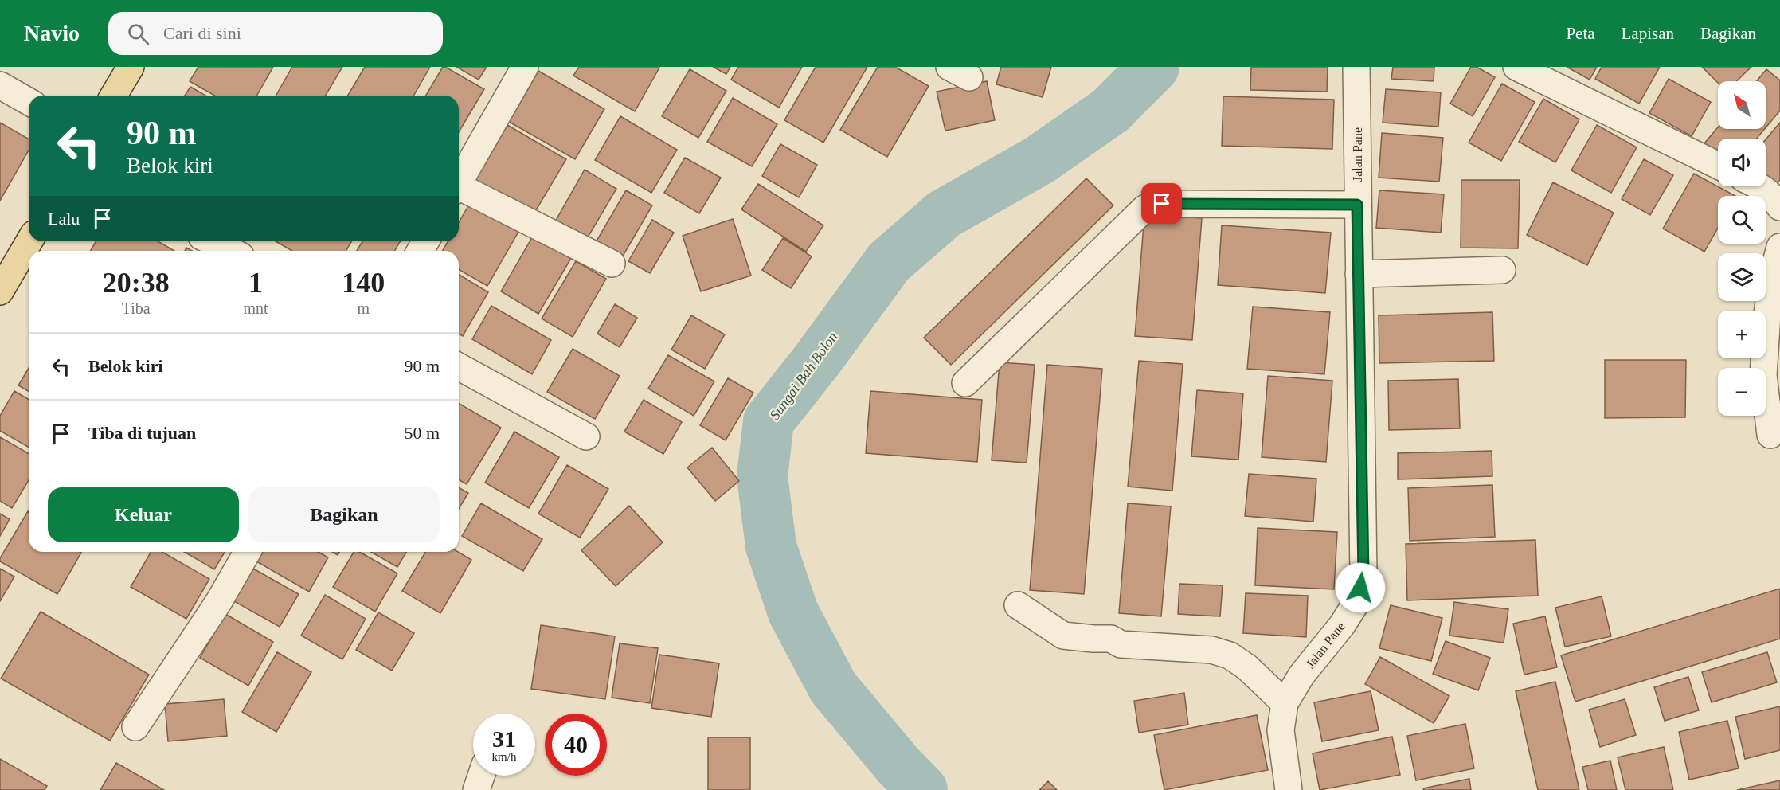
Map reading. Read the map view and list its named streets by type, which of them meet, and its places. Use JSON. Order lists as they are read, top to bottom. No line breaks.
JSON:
{"streets":{"street":["Jalan Pane"]},"water":["Sungai Bah Bolon"],"north":"top left","page":{"header":"Navio","search":"Cari di sini","nav":["Peta","Lapisan","Bagikan"],"map_buttons":["+","−"],"turn":["90 m","Belok kiri"],"then":"Lalu","eta":["20:38","Tiba","1","mnt","140","m"],"list":[{"name":"Belok kiri","value":"90 m"},{"name":"Tiba di tujuan","value":"50 m"}],"buttons":["Keluar","Bagikan"],"speed":"31 km/h","limit":"40"}}
